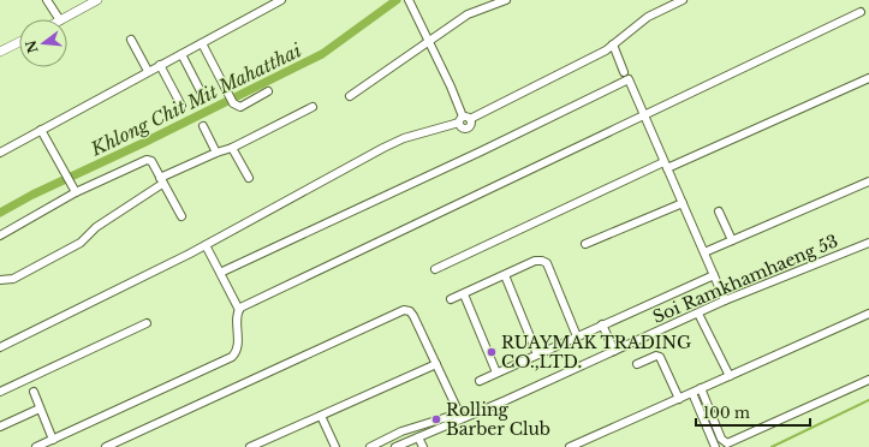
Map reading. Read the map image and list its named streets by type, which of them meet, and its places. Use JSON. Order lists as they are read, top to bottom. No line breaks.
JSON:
{"streets":{"street":["Soi Ramkhamhaeng 53"]},"water":["Khlong Chit Mit Mahatthai"],"places":["RUAYMAK TRADING CO.,LTD.","Rolling Barber Club"],"scale_bar":"100 m","north":"left"}
